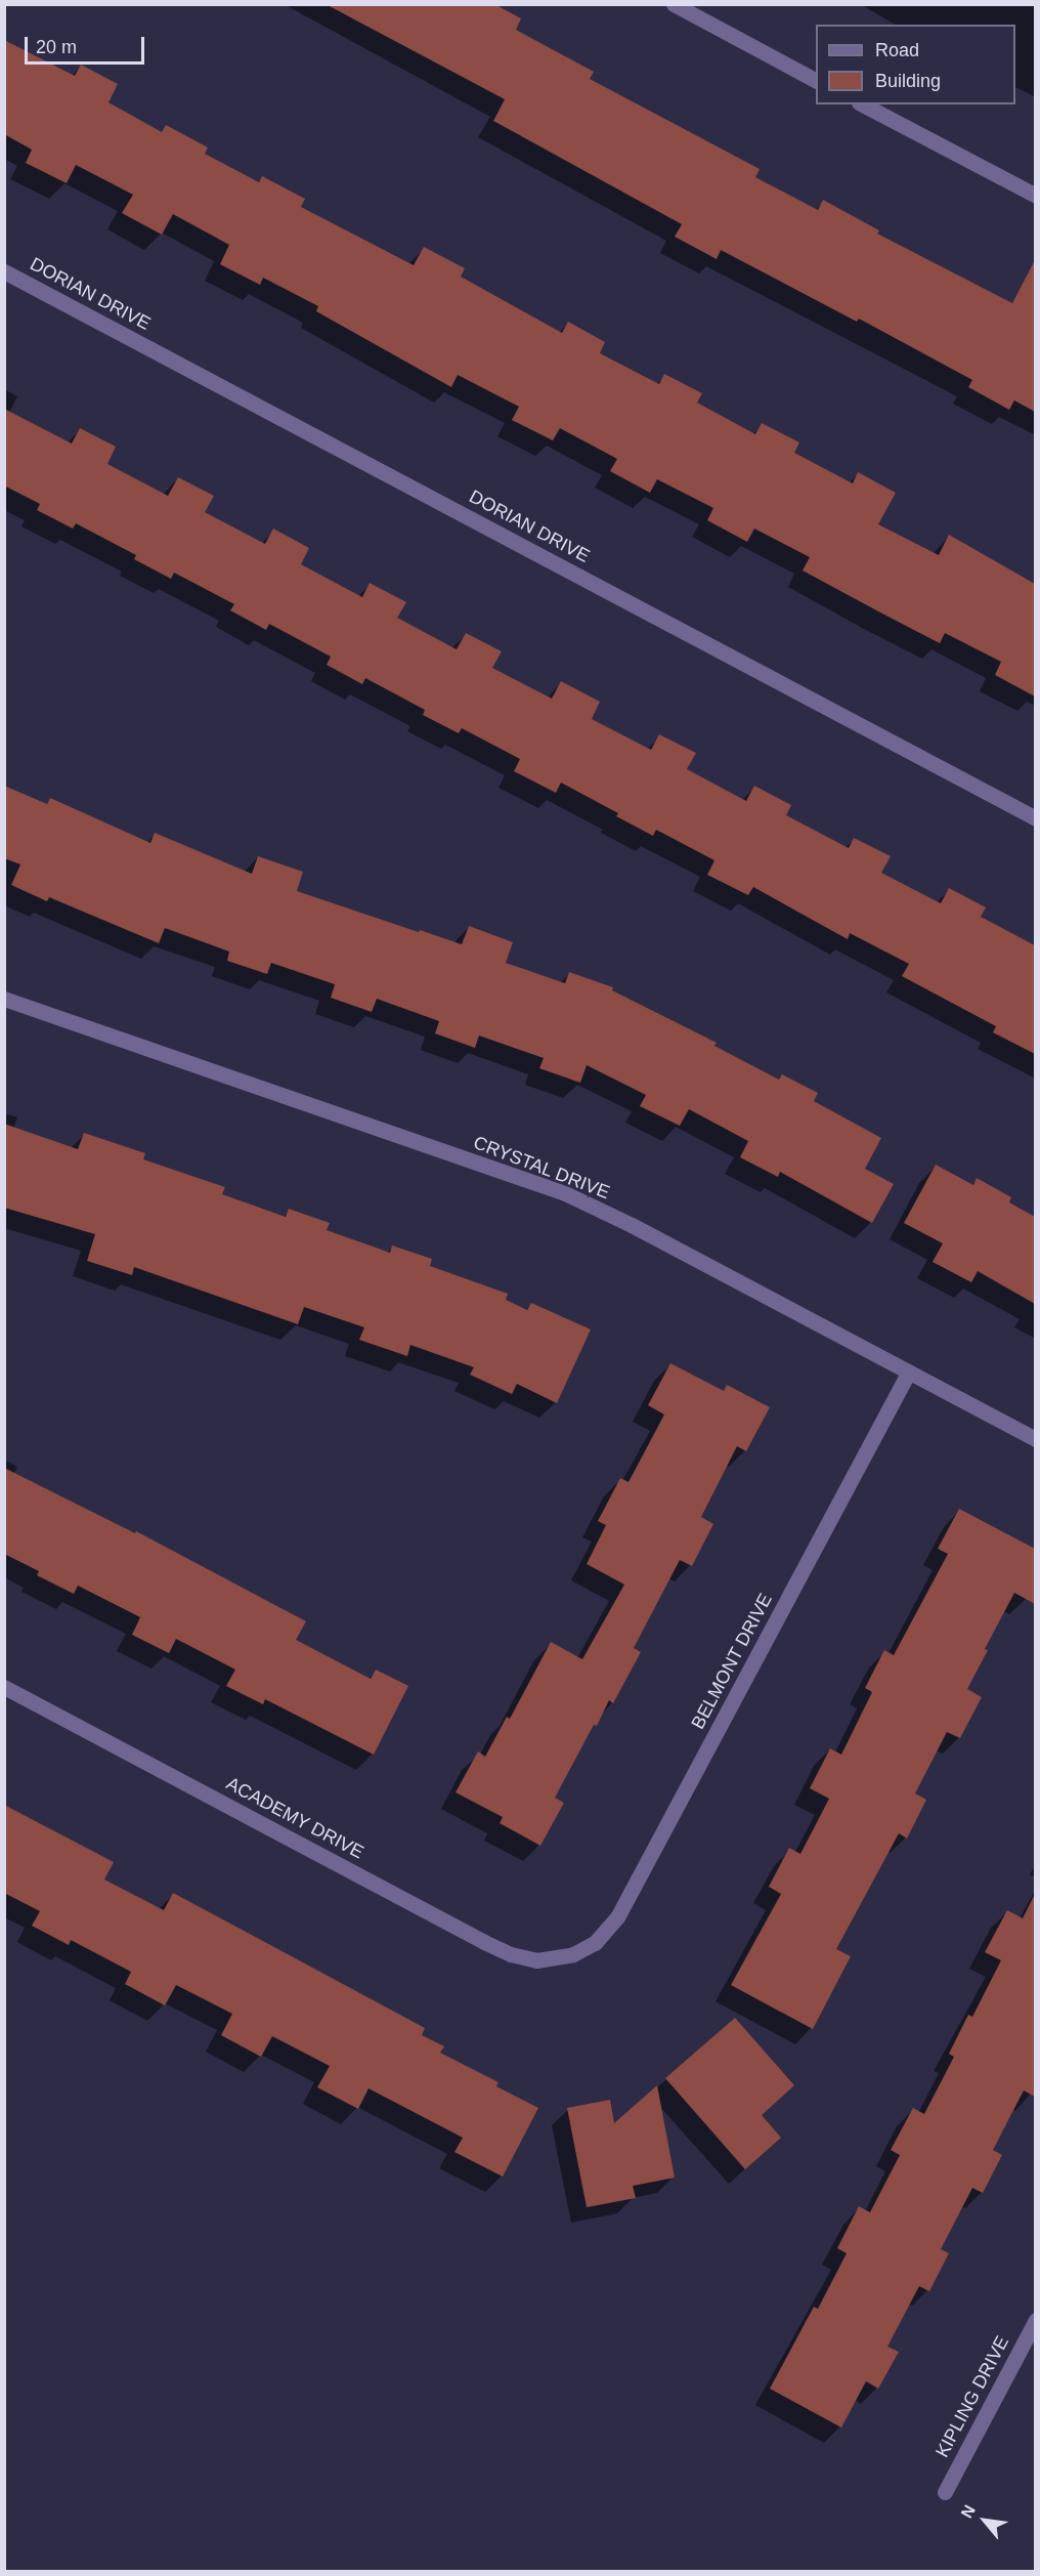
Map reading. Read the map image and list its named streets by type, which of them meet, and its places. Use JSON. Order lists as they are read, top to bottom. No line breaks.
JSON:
{"streets":{"street":["DORIAN DRIVE","CRYSTAL DRIVE","BELMONT DRIVE","ACADEMY DRIVE","KIPLING DRIVE"]},"crossings":[["CRYSTAL DRIVE","BELMONT DRIVE"],["BELMONT DRIVE","ACADEMY DRIVE"]],"legend":["Road","Building"],"scale_bar":"20 m","north":"top left"}
